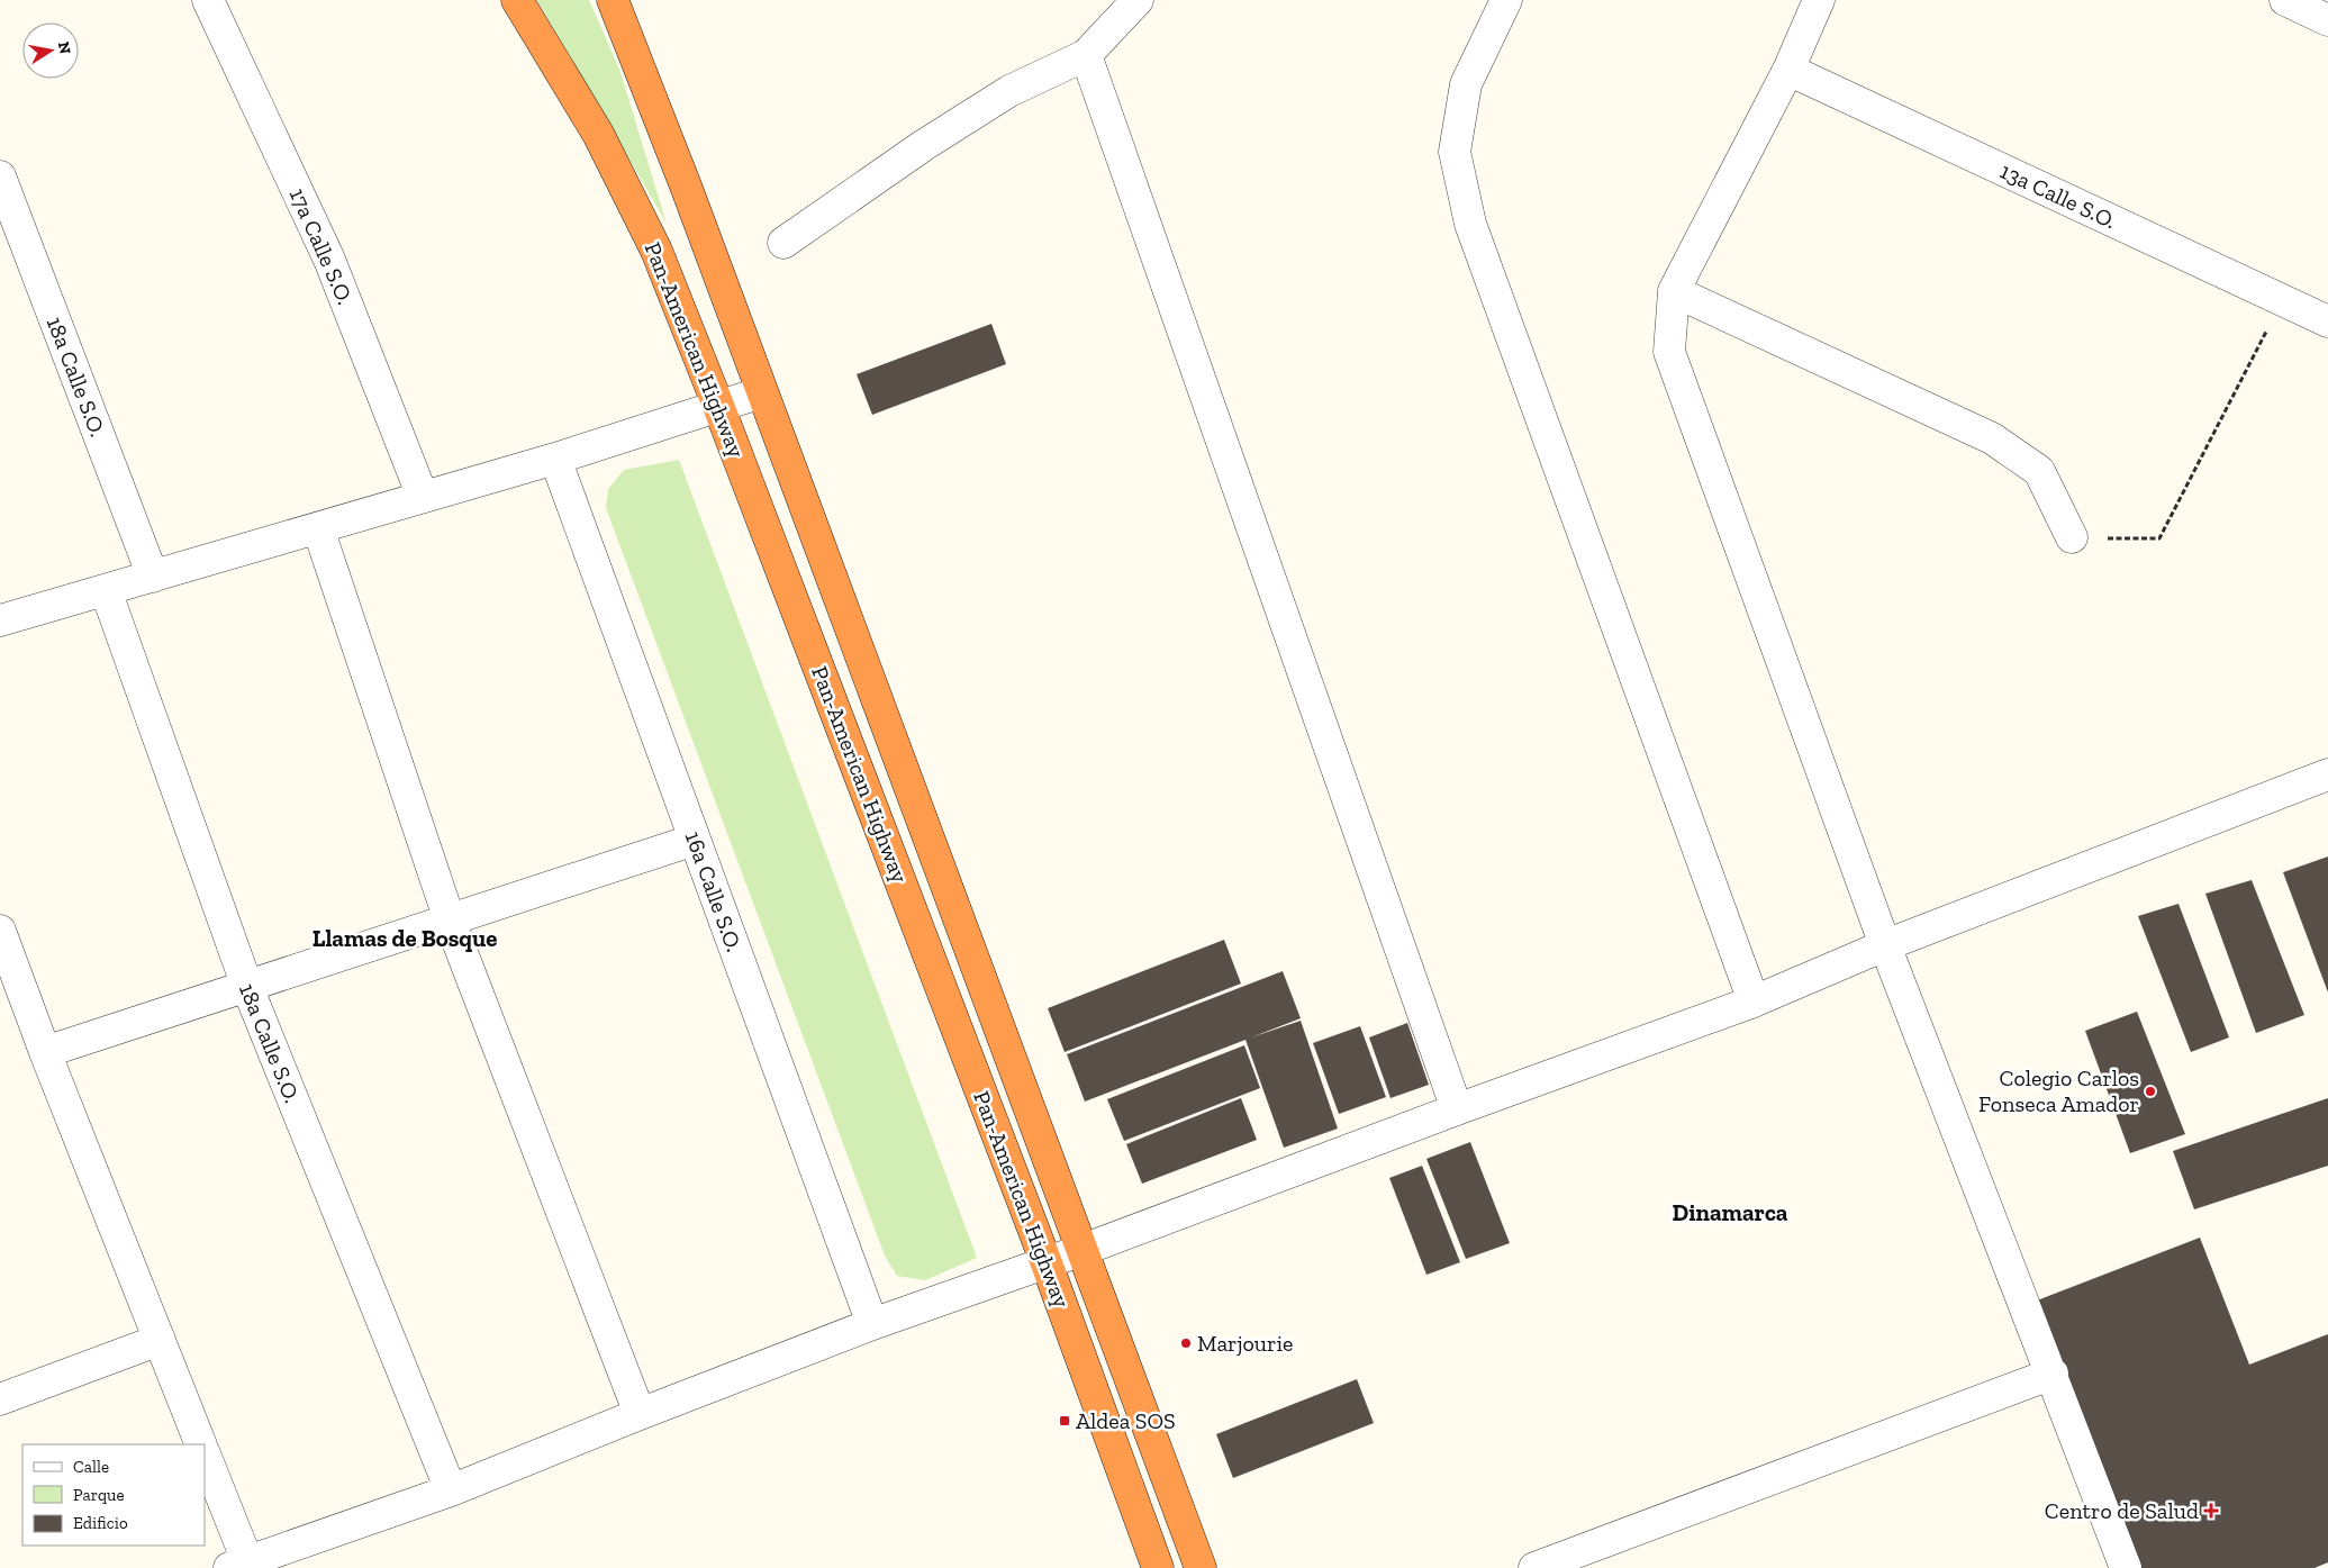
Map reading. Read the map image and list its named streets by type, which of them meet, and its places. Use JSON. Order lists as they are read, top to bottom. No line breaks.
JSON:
{"streets":{"highway":["Pan-American Highway"],"street":["13a Calle S.O.","17a Calle S.O.","18a Calle S.O.","16a Calle S.O."]},"districts":["Llamas de Bosque","Dinamarca"],"places":{"other":["Colegio Carlos Fonseca Amador","Marjourie"],"transit":["Aldea SOS"],"health":["Centro de Salud"]},"legend":["Calle","Parque","Edificio"],"north":"right"}
